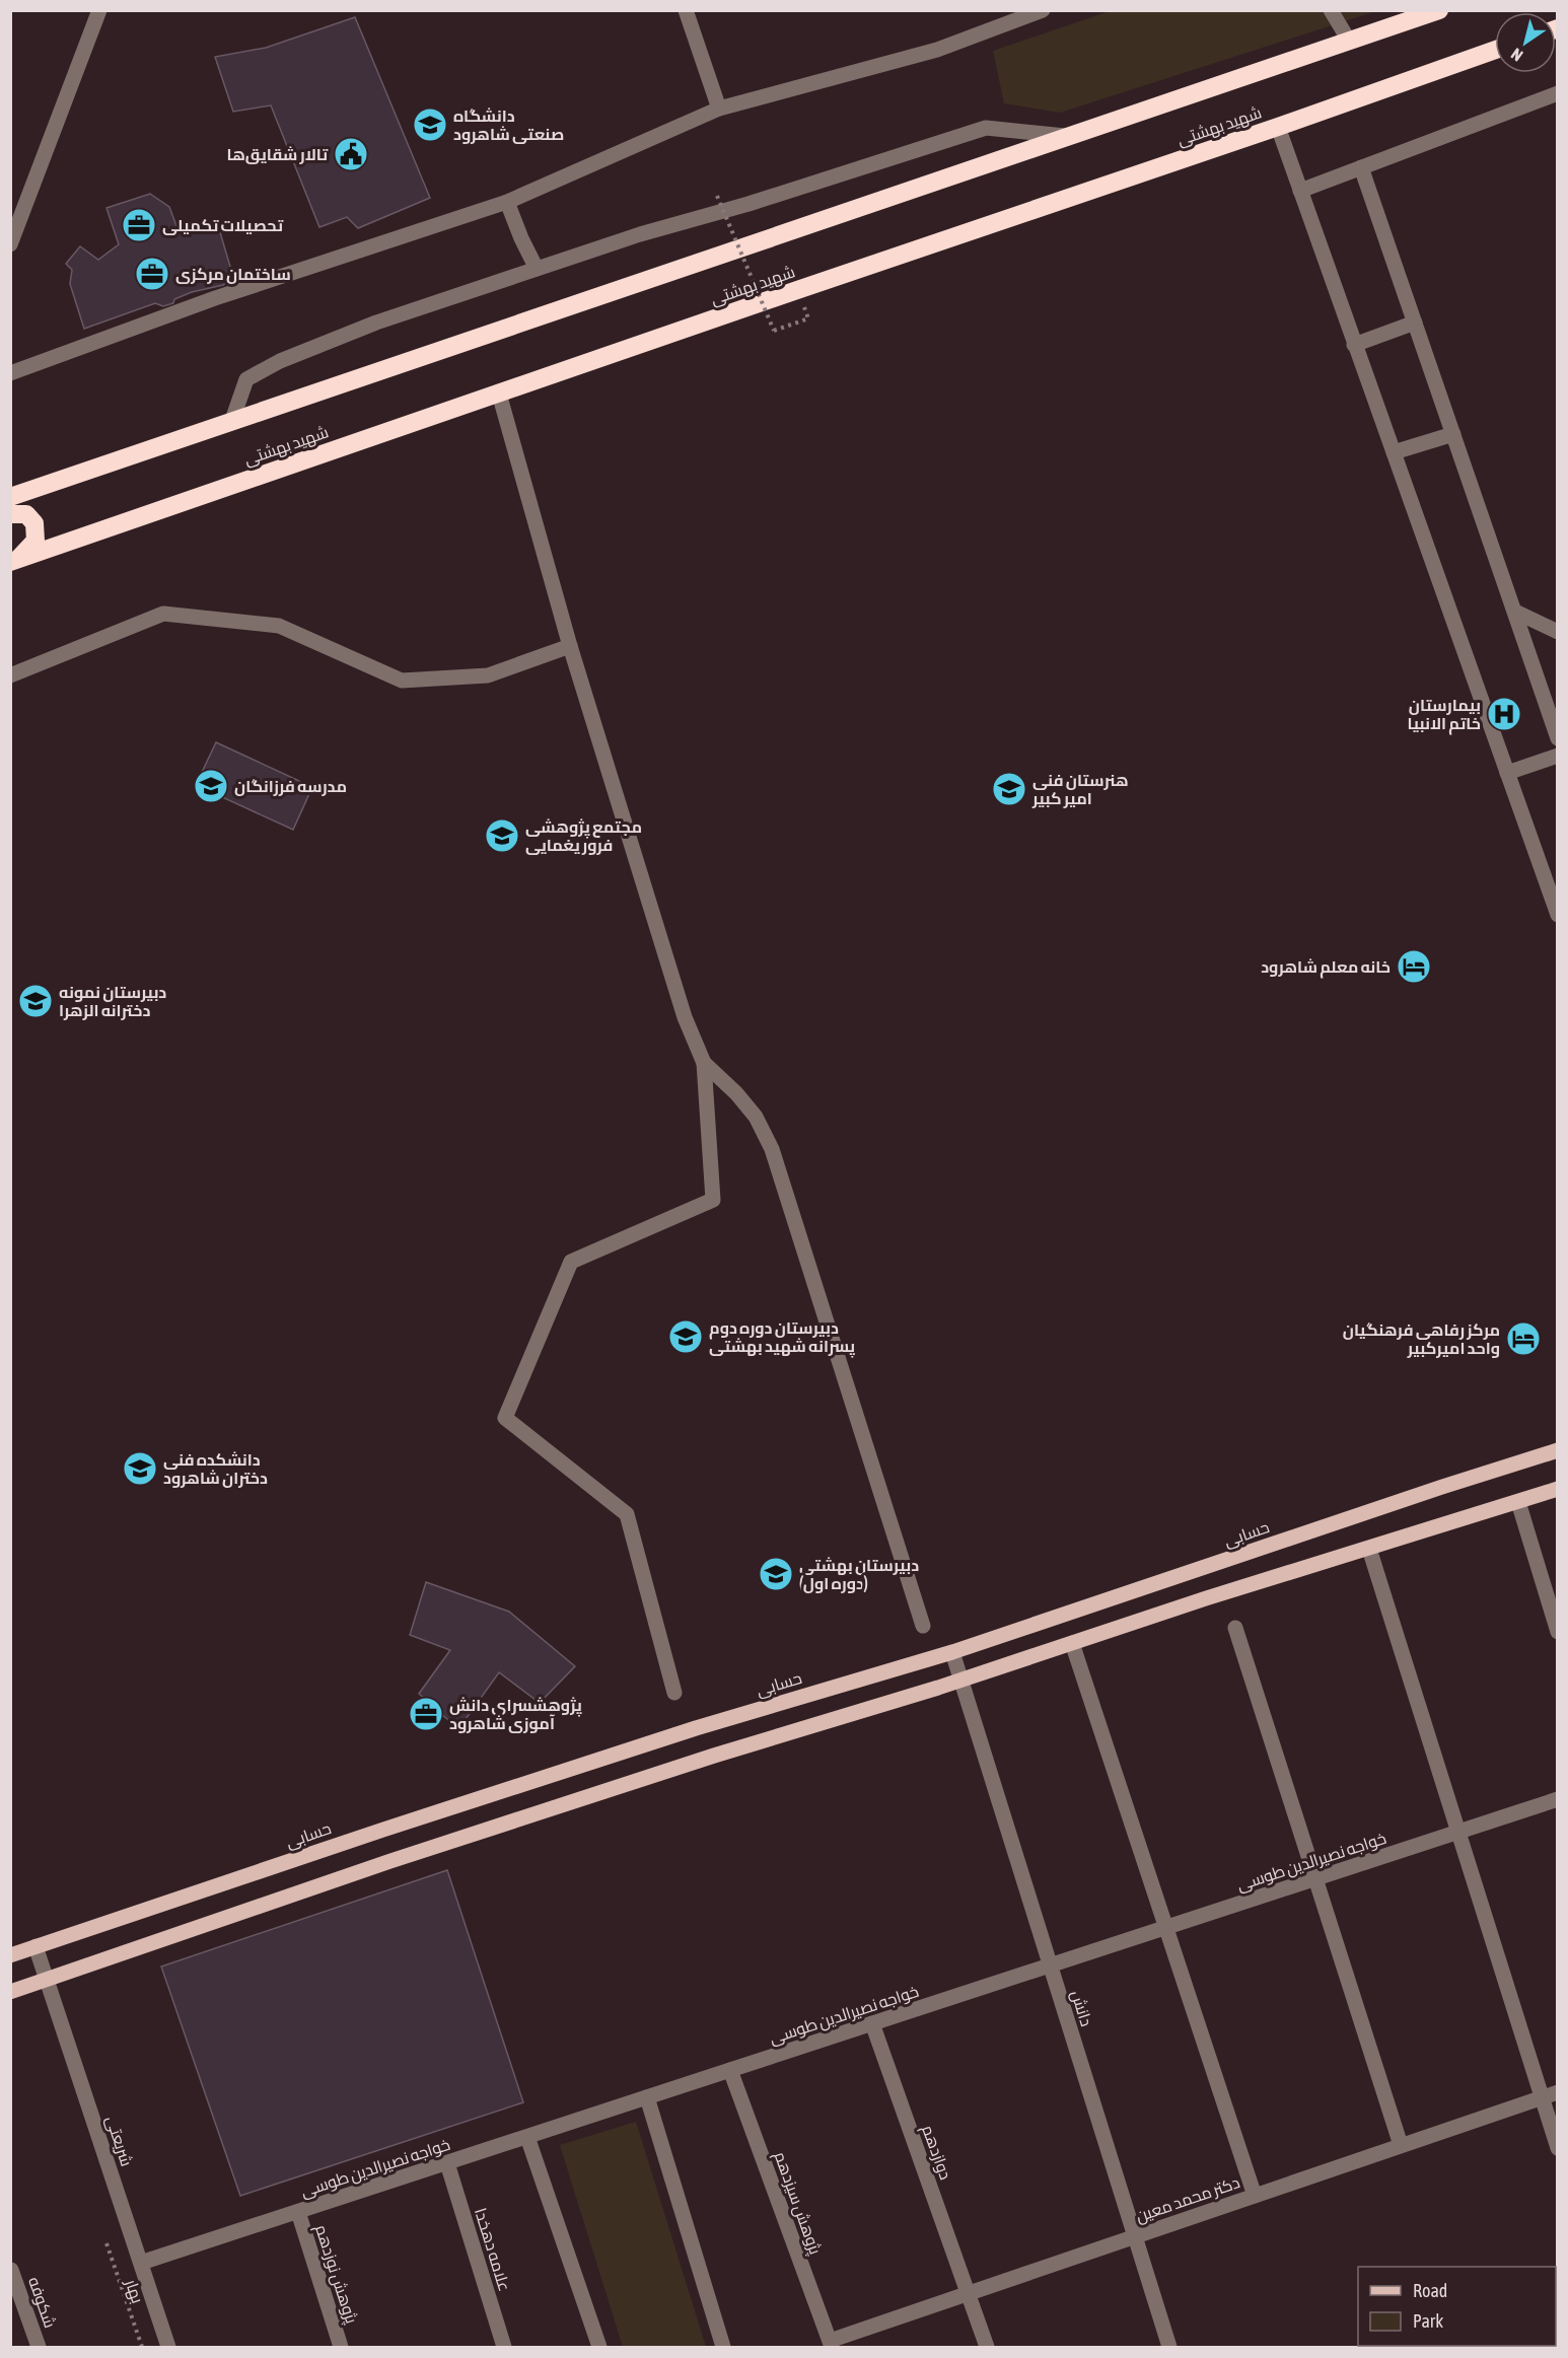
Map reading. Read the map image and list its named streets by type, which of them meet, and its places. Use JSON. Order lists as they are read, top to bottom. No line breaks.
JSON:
{"streets":{"highway":["شهید بهشتی"],"main road":["حسابی"],"street":["خواجه نصیرالدین طوسی","دانش","شریعتی","دوازدهم","دکتر محمد معین","پژوهش سیزدهم","علامه دهخدا","پژوهش نوزدهم","شکوفه"],"path":["بهار"]},"crossings":[["حسابی","دانش"],["حسابی","شریعتی"],["خواجه نصیرالدین طوسی","دانش"],["خواجه نصیرالدین طوسی","شریعتی"],["خواجه نصیرالدین طوسی","دوازدهم"],["خواجه نصیرالدین طوسی","پژوهش سیزدهم"],["خواجه نصیرالدین طوسی","علامه دهخدا"],["خواجه نصیرالدین طوسی","پژوهش نوزدهم"],["دانش","دکتر محمد معین"],["دوازدهم","دکتر محمد معین"],["دکتر محمد معین","پژوهش سیزدهم"]],"places":{"school or university":["دانشگاه صنعتی شاهرود","مدرسه فرزانگان","هنرستان فنی امیر کبیر","مجتمع پژوهشی فرور یغمایی","دبیرستان نمونه دخترانه الزهرا","دبیرستان دوره دوم پسرانه شهید بهشتی","دانشکده فنی دختران شاهرود","دبیرستان بهشتی (دوره اول)"],"public building":["تالار شقایق‌‌ها"],"office":["تحصیلات تکمیلی","ساختمان مرکزی","پژوهشسرای دانش آموزی شاهرود"],"hospital":["بیمارستان خاتم الانبیا"],"hotel":["خانه معلم شاهرود","مرکز رفاهی فرهنگیان واحد امیرکبیر"]},"legend":["Road","Park"],"north":"bottom left"}
